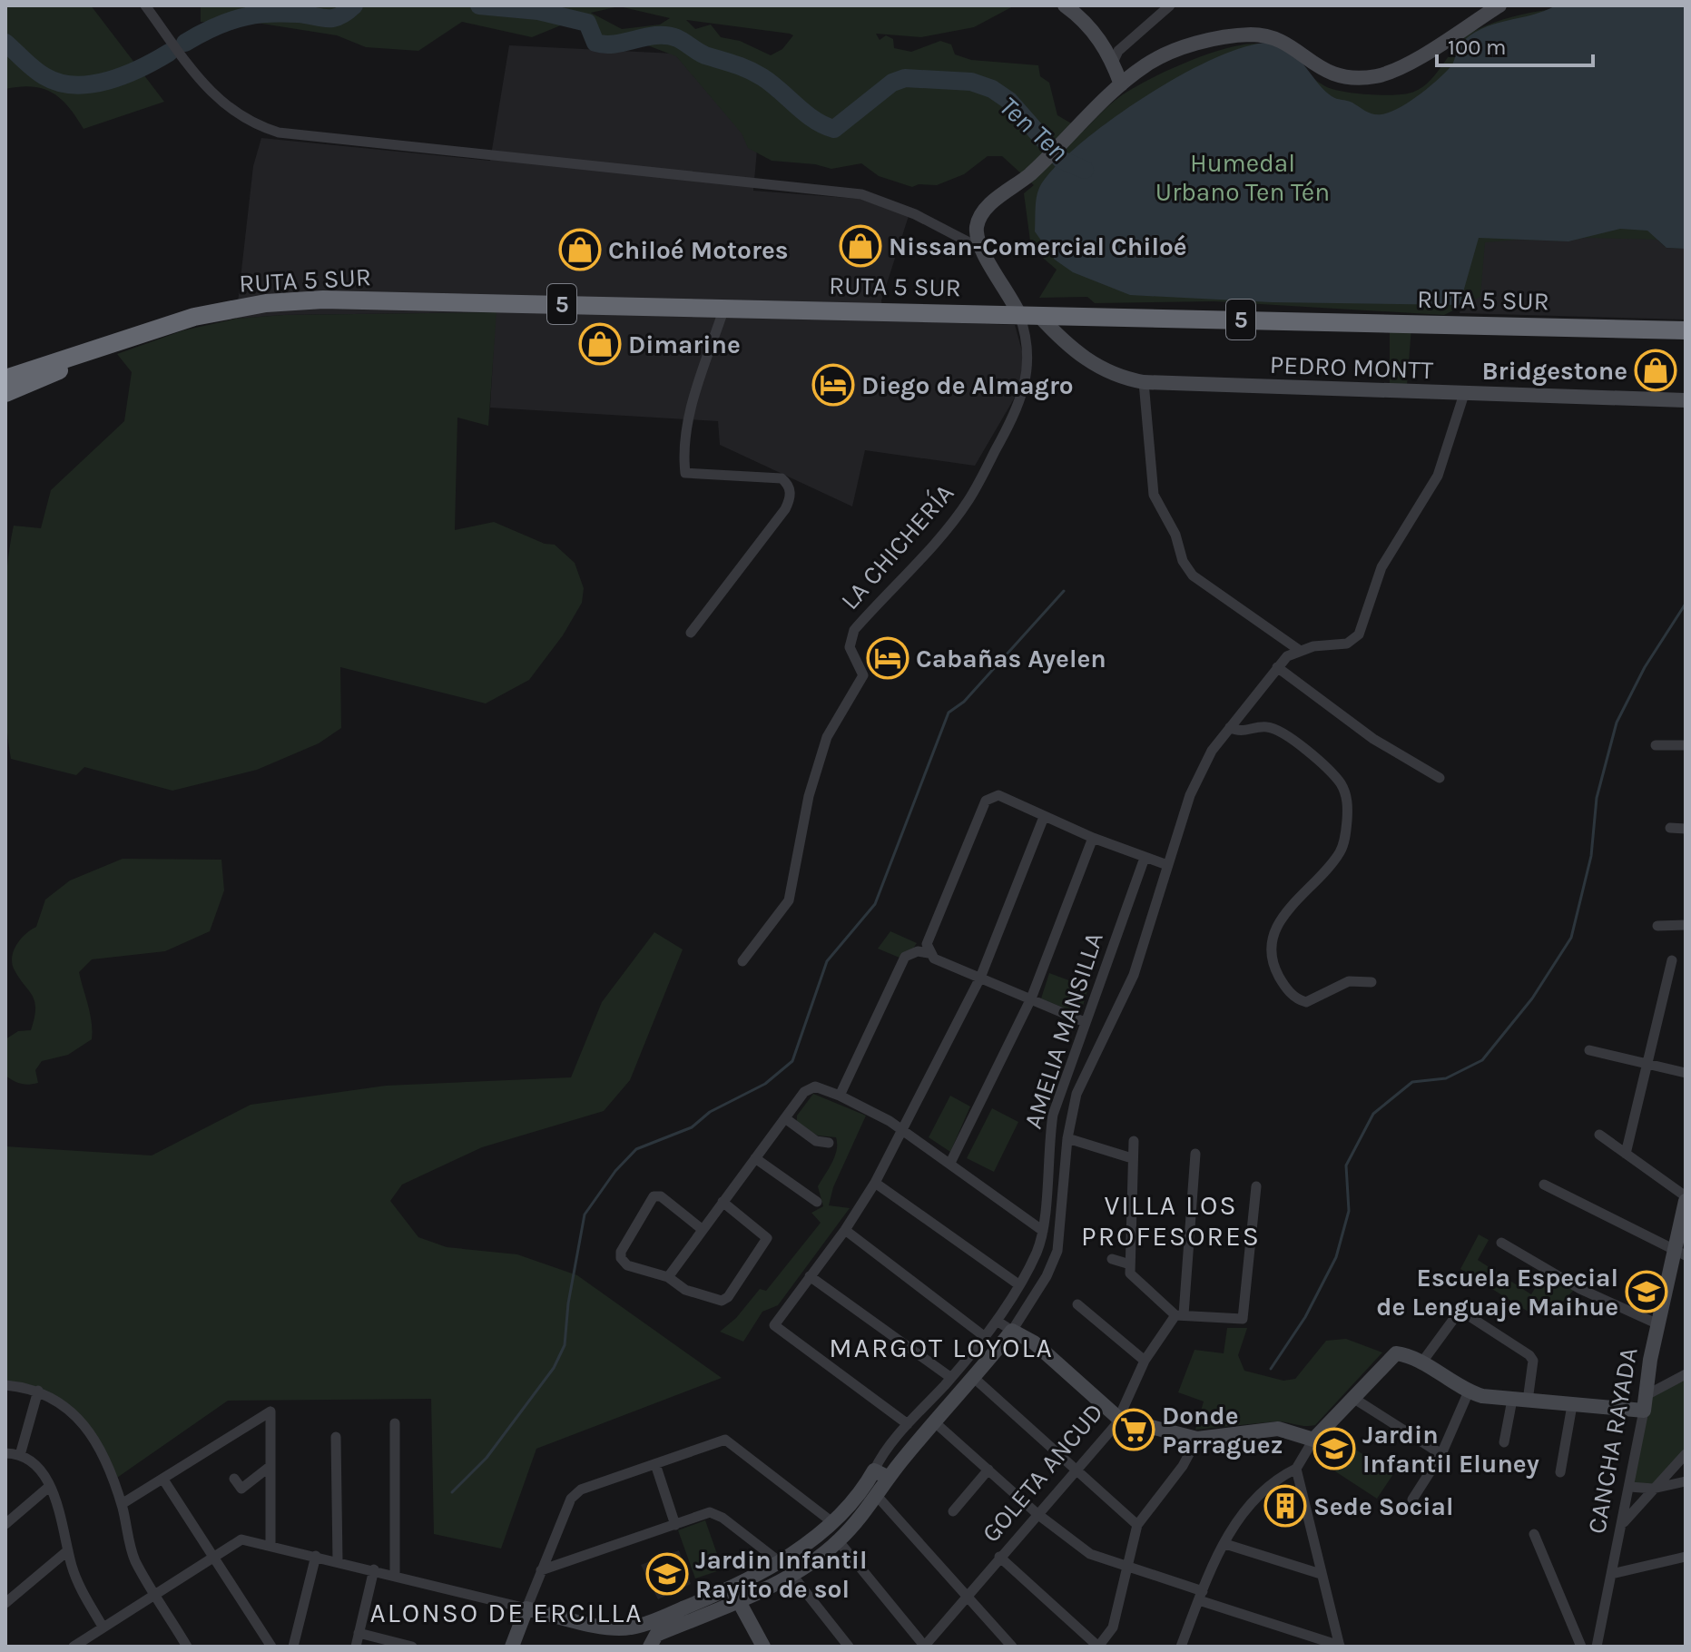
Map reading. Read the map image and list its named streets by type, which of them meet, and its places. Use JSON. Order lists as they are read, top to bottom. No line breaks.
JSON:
{"streets":{"highway":["RUTA 5 SUR","5"],"street":["PEDRO MONTT","LA CHICHERÍA","AMELIA MANSILLA","CANCHA RAYADA","GOLETA ANCUD"]},"crossings":[["RUTA 5 SUR","PEDRO MONTT"],["RUTA 5 SUR","LA CHICHERÍA"]],"districts":["VILLA LOS PROFESORES","MARGOT LOYOLA","ALONSO DE ERCILLA"],"water":["Ten Ten"],"parks":["Humedal Urbano Ten Tén"],"places":{"shop":["Nissan-Comercial Chiloé","Chiloé Motores","Dimarine","Bridgestone"],"hotel":["Diego de Almagro","Cabañas Ayelen"],"school or university":["Escuela Especial de Lenguaje Maihue","Jardin Infantil Eluney","Jardin Infantil Rayito de sol"],"supermarket":["Donde Parraguez"],"building":["Sede Social"]},"scale_bar":"100 m"}
